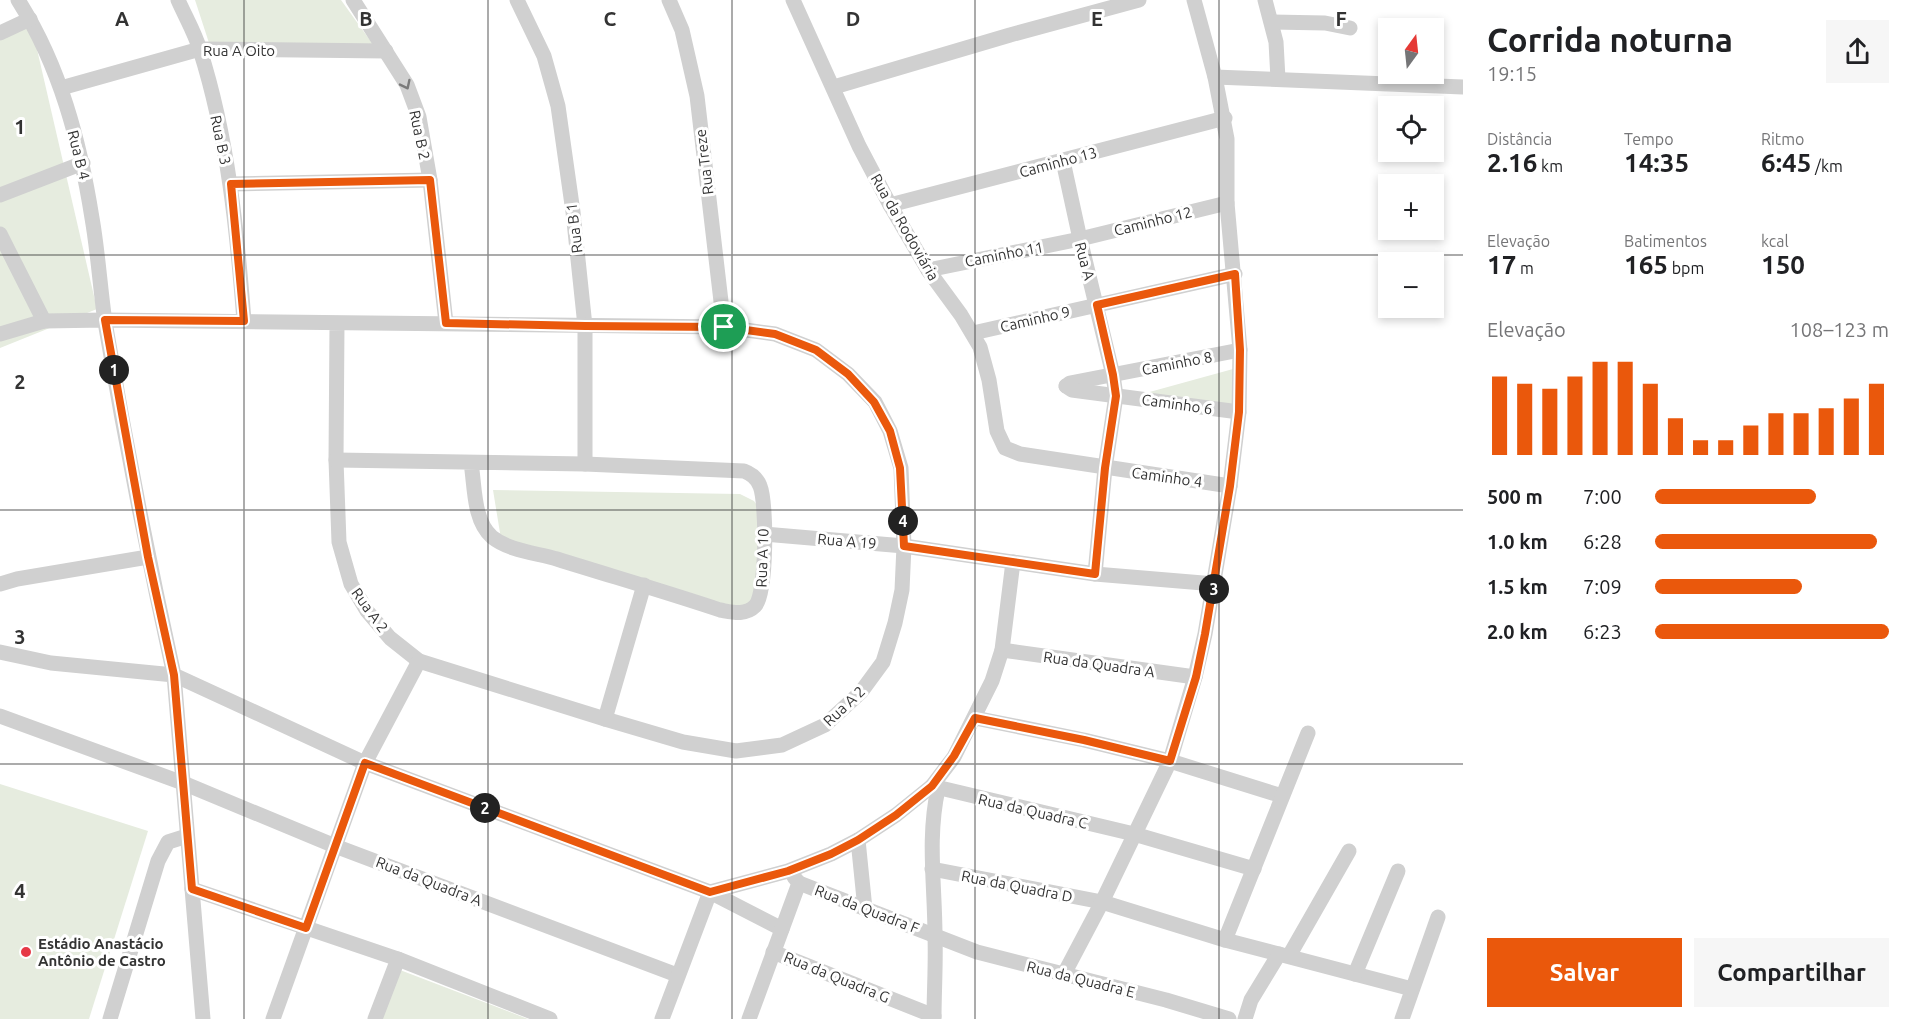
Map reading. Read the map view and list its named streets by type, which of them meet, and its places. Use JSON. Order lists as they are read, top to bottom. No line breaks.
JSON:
{"streets":{"street":["Rua A Oito","Rua B 2","Rua B 3","Rua B 4","Rua Treze","Caminho 13","Caminho 12","Rua da Rodoviária","Rua B 1","Caminho 11","Rua A","Caminho 9","Caminho 8","Caminho 6","Caminho 4","Rua A 19","Rua A 10","Rua A 2","Rua da Quadra A","Rua da Quadra C","Rua da Quadra D","Rua da Quadra F","Rua da Quadra G","Rua da Quadra E"]},"crossings":[["Rua A Oito","Rua B 2"],["Rua A Oito","Rua B 3"],["Rua A Oito","Rua B 4"],["Rua B 2","Rua A 2"],["Rua B 3","Rua A 2"],["Rua B 4","Rua A 2"],["Rua B 4","Rua da Quadra A"],["Rua Treze","Rua A 2"],["Caminho 13","Rua da Rodoviária"],["Caminho 13","Rua A"],["Caminho 12","Caminho 11"],["Caminho 12","Rua A"],["Rua da Rodoviária","Caminho 11"],["Rua da Rodoviária","Caminho 9"],["Rua da Rodoviária","Caminho 4"],["Rua B 1","Rua A 10"],["Rua B 1","Rua A 2"],["Caminho 11","Rua A"],["Rua A","Caminho 9"],["Rua A","Caminho 8"],["Rua A","Caminho 6"],["Rua A","Caminho 4"],["Rua A","Rua A 19"],["Caminho 8","Caminho 6"],["Rua A 19","Rua A 10"],["Rua A 19","Rua A 2"],["Rua A 10","Rua A 2"],["Rua da Quadra F","Rua da Quadra E"]],"one_way":["Rua B 2"],"places":["Estádio Anastácio Antônio de Castro"],"north":"top","page":{"heading":["Corrida noturna","19:15"],"map_buttons":["+","−"],"stats":[["Distância","2.16 km"],["Tempo","14:35"],["Ritmo","6:45 /km"],["Elevação","17 m"],["Batimentos","165 bpm"],["kcal","150"]],"chart":["Elevação","108–123 m"],"pins":["1","4","3","2"],"list":[{"name":"500 m","note":"7:00"},{"name":"1.0 km","note":"6:28"},{"name":"1.5 km","note":"7:09"},{"name":"2.0 km","note":"6:23"}],"buttons":["Salvar","Compartilhar"]},"grid":{"columns":["A","B","C","D","E","F"],"rows":["1","2","3","4"]}}
